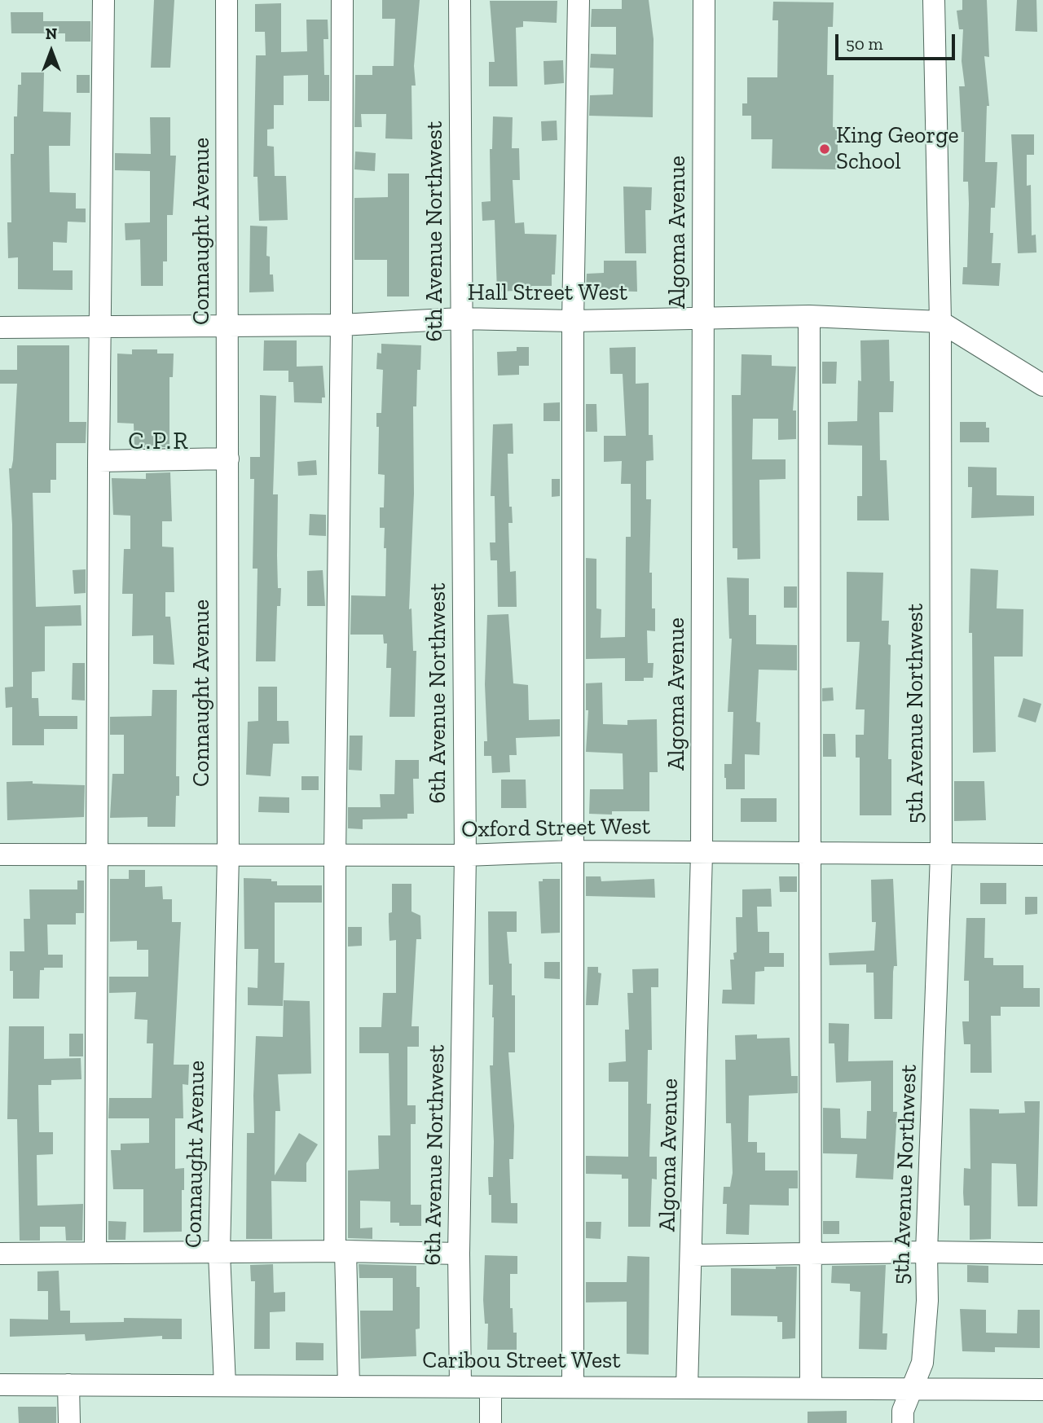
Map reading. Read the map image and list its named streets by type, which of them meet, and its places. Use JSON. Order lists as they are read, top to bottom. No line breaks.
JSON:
{"streets":{"street":["Connaught Avenue","6th Avenue Northwest","Algoma Avenue","Hall Street West","5th Avenue Northwest","Oxford Street West","Caribou Street West"]},"crossings":[["Connaught Avenue","Hall Street West"],["Connaught Avenue","Oxford Street West"],["Connaught Avenue","Caribou Street West"],["6th Avenue Northwest","Hall Street West"],["6th Avenue Northwest","Oxford Street West"],["6th Avenue Northwest","Caribou Street West"],["Algoma Avenue","Hall Street West"],["Algoma Avenue","Oxford Street West"],["Algoma Avenue","Caribou Street West"],["Hall Street West","5th Avenue Northwest"],["5th Avenue Northwest","Oxford Street West"],["5th Avenue Northwest","Caribou Street West"]],"districts":["C.P.R"],"places":["King George School"],"scale_bar":"50 m","north":"top"}
